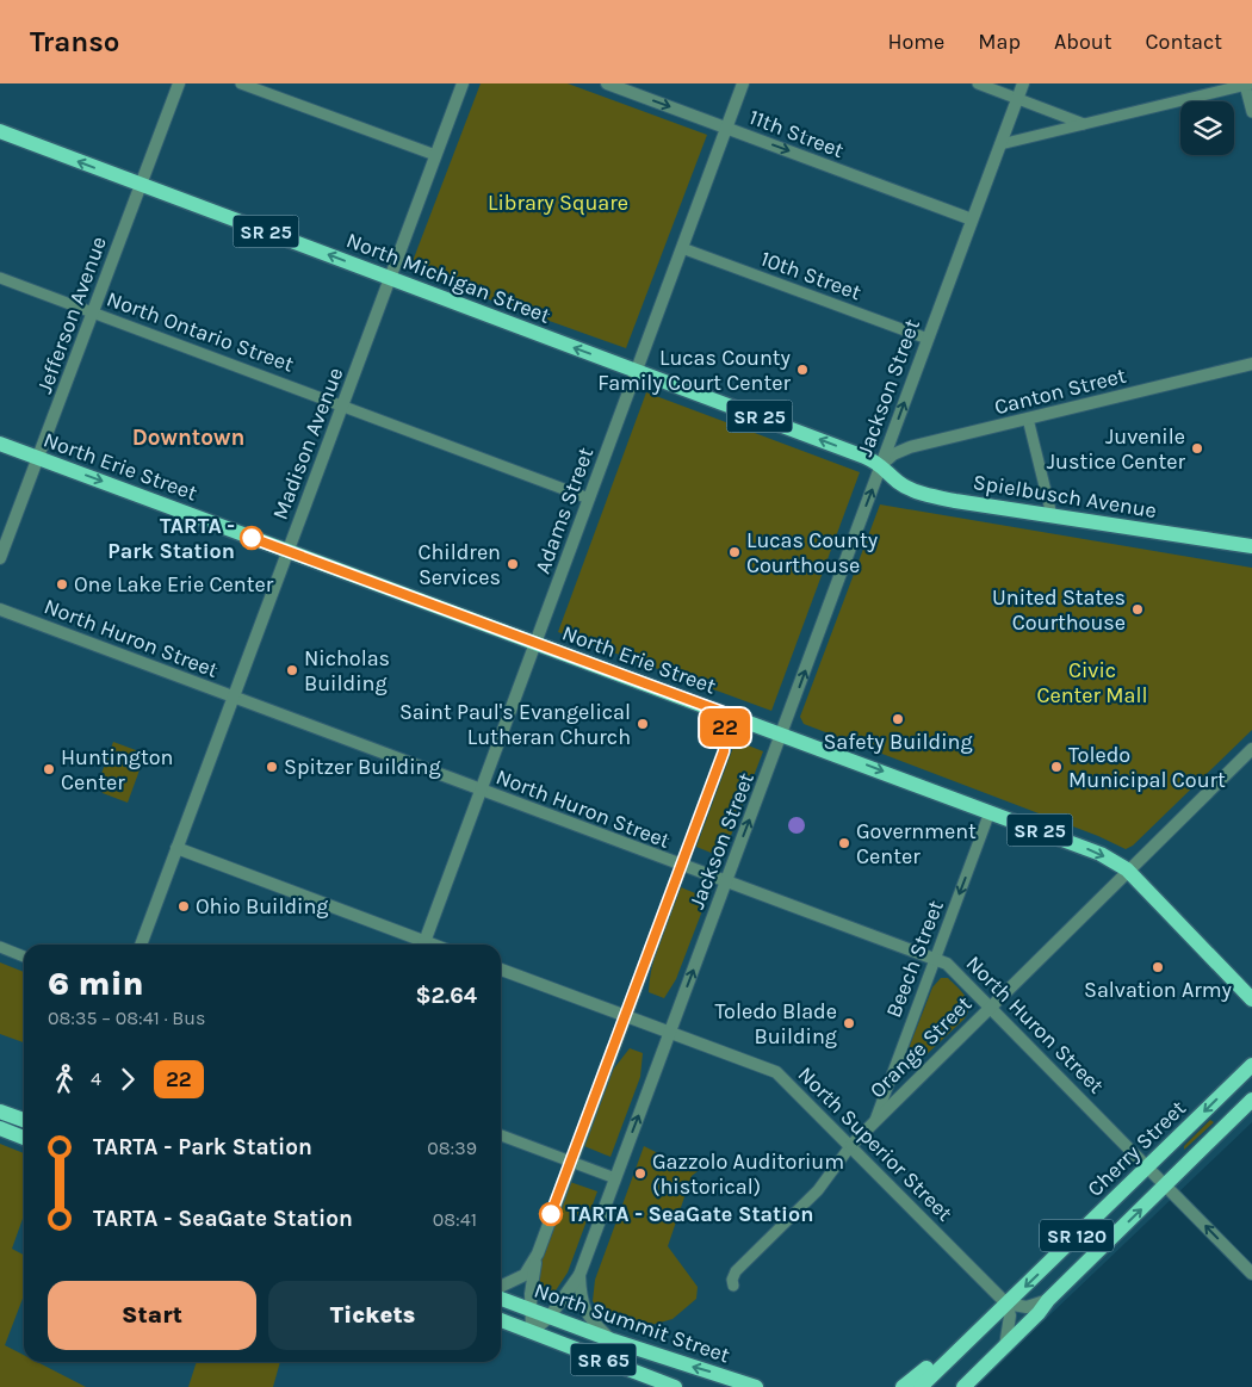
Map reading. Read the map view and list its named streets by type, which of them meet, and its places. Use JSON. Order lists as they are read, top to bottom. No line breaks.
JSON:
{"streets":{"main road":["SR 25","North Michigan Street","North Erie Street","Spielbusch Avenue","Cherry Street","SR 120","North Summit Street","SR 65"],"street":["11th Street","10th Street","Jefferson Avenue","North Ontario Street","Jackson Street","Canton Street","Madison Avenue","Adams Street","North Huron Street","Beech Street","Orange Street","North Superior Street"]},"crossings":[["11th Street","Jackson Street"],["11th Street","Adams Street"],["10th Street","Jackson Street"],["10th Street","Adams Street"],["North Michigan Street","Jefferson Avenue"],["North Michigan Street","Jackson Street"],["North Michigan Street","Canton Street"],["North Michigan Street","Madison Avenue"],["North Michigan Street","Spielbusch Avenue"],["North Michigan Street","Adams Street"],["Jefferson Avenue","North Ontario Street"],["Jefferson Avenue","North Erie Street"],["North Ontario Street","Madison Avenue"],["North Ontario Street","Adams Street"],["Jackson Street","Canton Street"],["Jackson Street","North Erie Street"],["Jackson Street","Spielbusch Avenue"],["Jackson Street","North Huron Street"],["Jackson Street","North Superior Street"],["Jackson Street","North Summit Street"],["Canton Street","Spielbusch Avenue"],["Madison Avenue","North Erie Street"],["Madison Avenue","North Huron Street"],["North Erie Street","Adams Street"],["North Erie Street","Beech Street"],["North Erie Street","Orange Street"],["Adams Street","North Huron Street"],["North Huron Street","Beech Street"],["North Huron Street","Orange Street"],["North Huron Street","Cherry Street"],["North Huron Street","SR 120"],["Beech Street","Orange Street"],["Orange Street","North Superior Street"],["North Superior Street","Cherry Street"]],"one_way":["11th Street","North Michigan Street","North Erie Street","Beech Street"],"districts":["Downtown"],"parks":["Library Square","Civic Center Mall"],"places":["Lucas County Family Court Center","Juvenile Justice Center","TARTA - Park Station","Lucas County Courthouse","Children Services","One Lake Erie Center","United States Courthouse","Nicholas Building","Safety Building","Saint Paul's Evangelical Lutheran Church","Spitzer Building","Toledo Municipal Court","Huntington Center","Government Center","Ohio Building","Salvation Army","Toledo Blade Building","Gazzolo Auditorium (historical)","TARTA - SeaGate Station"],"lines":["bus line 22"],"page":{"header":"Transo","nav":["Home","Map","About","Contact"],"on_map":"22","heading":["6 min","08:35 – 08:41 · Bus","$2.64"],"legs":["4","22"],"list":[{"name":"TARTA - Park Station","value":"08:39"},{"name":"TARTA - SeaGate Station","value":"08:41"}],"buttons":["Start","Tickets"]}}
